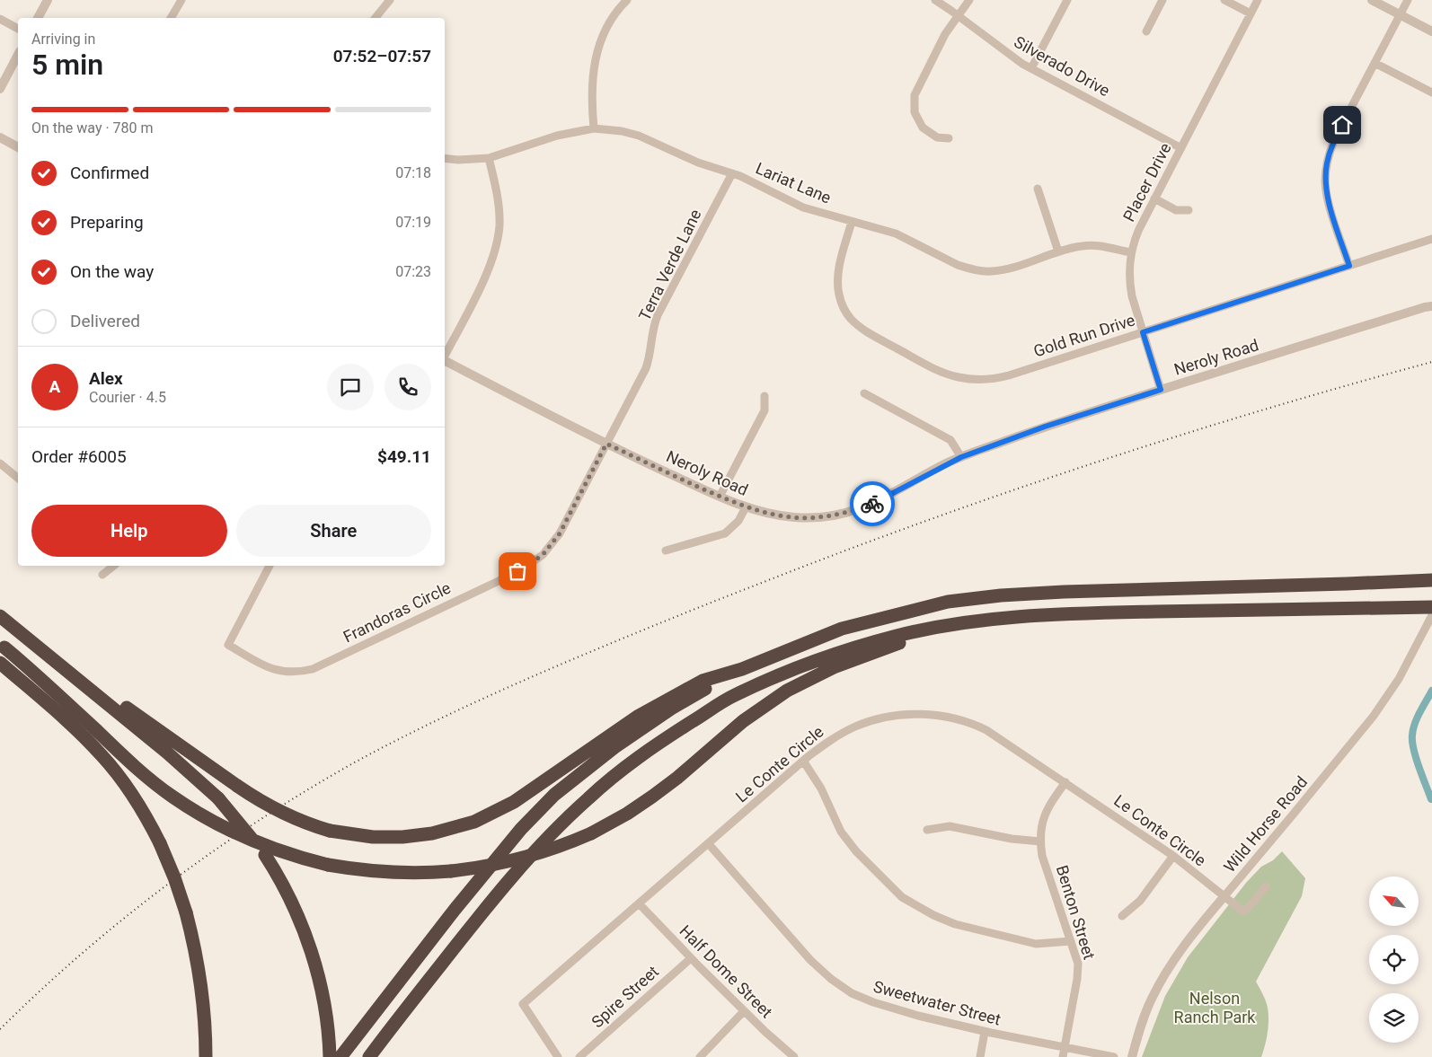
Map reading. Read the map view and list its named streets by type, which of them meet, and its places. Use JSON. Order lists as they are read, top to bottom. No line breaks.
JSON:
{"streets":{"street":["Silverado Drive","Placer Drive","Lariat Lane","Terra Verde Lane","Gold Run Drive","Neroly Road","Frandoras Circle","Le Conte Circle","Wild Horse Road","Benton Street","Half Dome Street","Spire Street","Sweetwater Street"]},"crossings":[["Silverado Drive","Placer Drive"],["Placer Drive","Lariat Lane"],["Placer Drive","Gold Run Drive"],["Placer Drive","Neroly Road"],["Lariat Lane","Terra Verde Lane"],["Lariat Lane","Gold Run Drive"],["Terra Verde Lane","Neroly Road"],["Terra Verde Lane","Frandoras Circle"],["Neroly Road","Frandoras Circle"],["Le Conte Circle","Wild Horse Road"],["Le Conte Circle","Benton Street"],["Le Conte Circle","Half Dome Street"],["Le Conte Circle","Sweetwater Street"],["Benton Street","Sweetwater Street"],["Half Dome Street","Spire Street"]],"parks":["Nelson Ranch Park"],"north":"top left","page":{"heading":["5 min","Arriving in","07:52–07:57"],"panel":["Alex","Courier · 4.5","Order #6005","$49.11"],"bar":"On the way · 780 m","list":[["Confirmed","07:18"],["Preparing","07:19"],["On the way","07:23"],"Delivered"],"round":"A","buttons":["Help","Share"]}}
